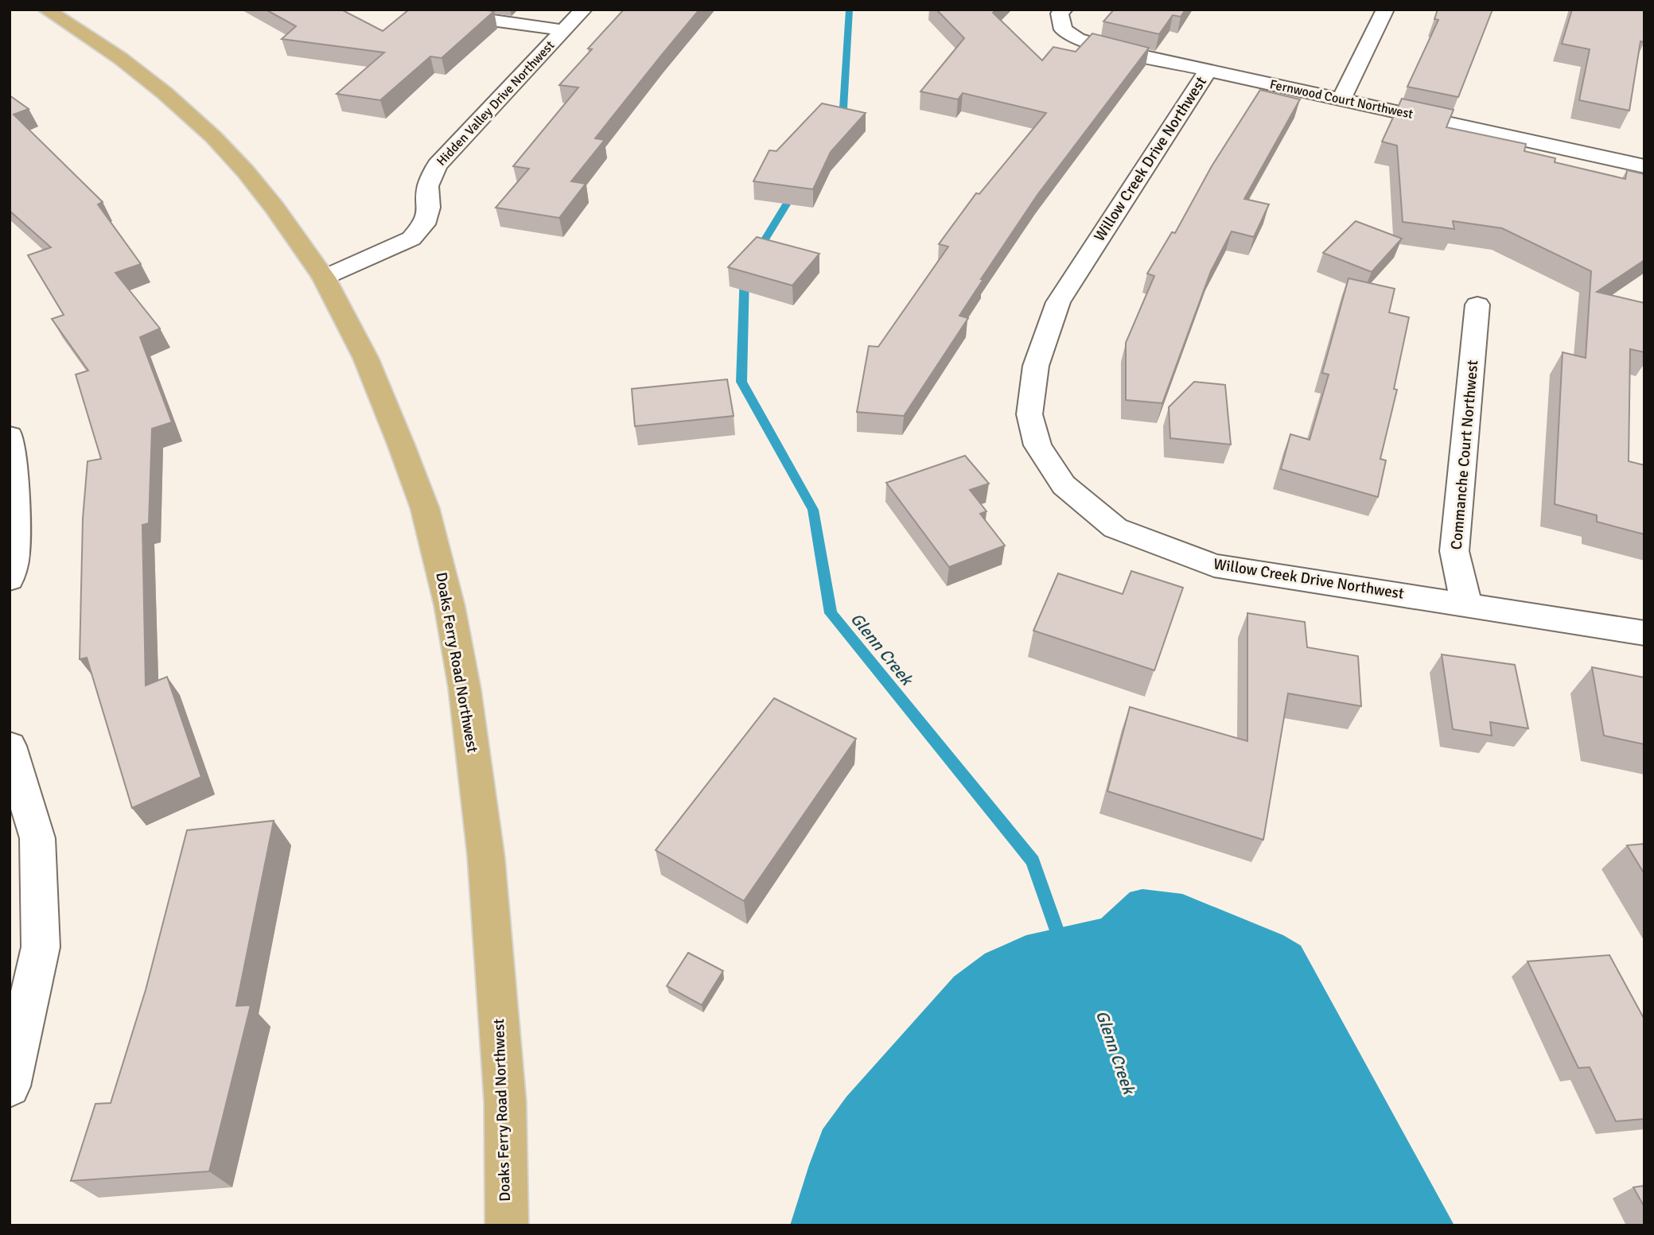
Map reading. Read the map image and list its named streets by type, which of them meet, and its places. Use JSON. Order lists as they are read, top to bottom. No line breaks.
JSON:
{"streets":{"main road":["Doaks Ferry Road Northwest"],"street":["Fernwood Court Northwest","Hidden Valley Drive Northwest","Willow Creek Drive Northwest","Commanche Court Northwest"]},"crossings":[["Fernwood Court Northwest","Willow Creek Drive Northwest"],["Hidden Valley Drive Northwest","Doaks Ferry Road Northwest"],["Willow Creek Drive Northwest","Commanche Court Northwest"]],"water":["Glenn Creek"]}
